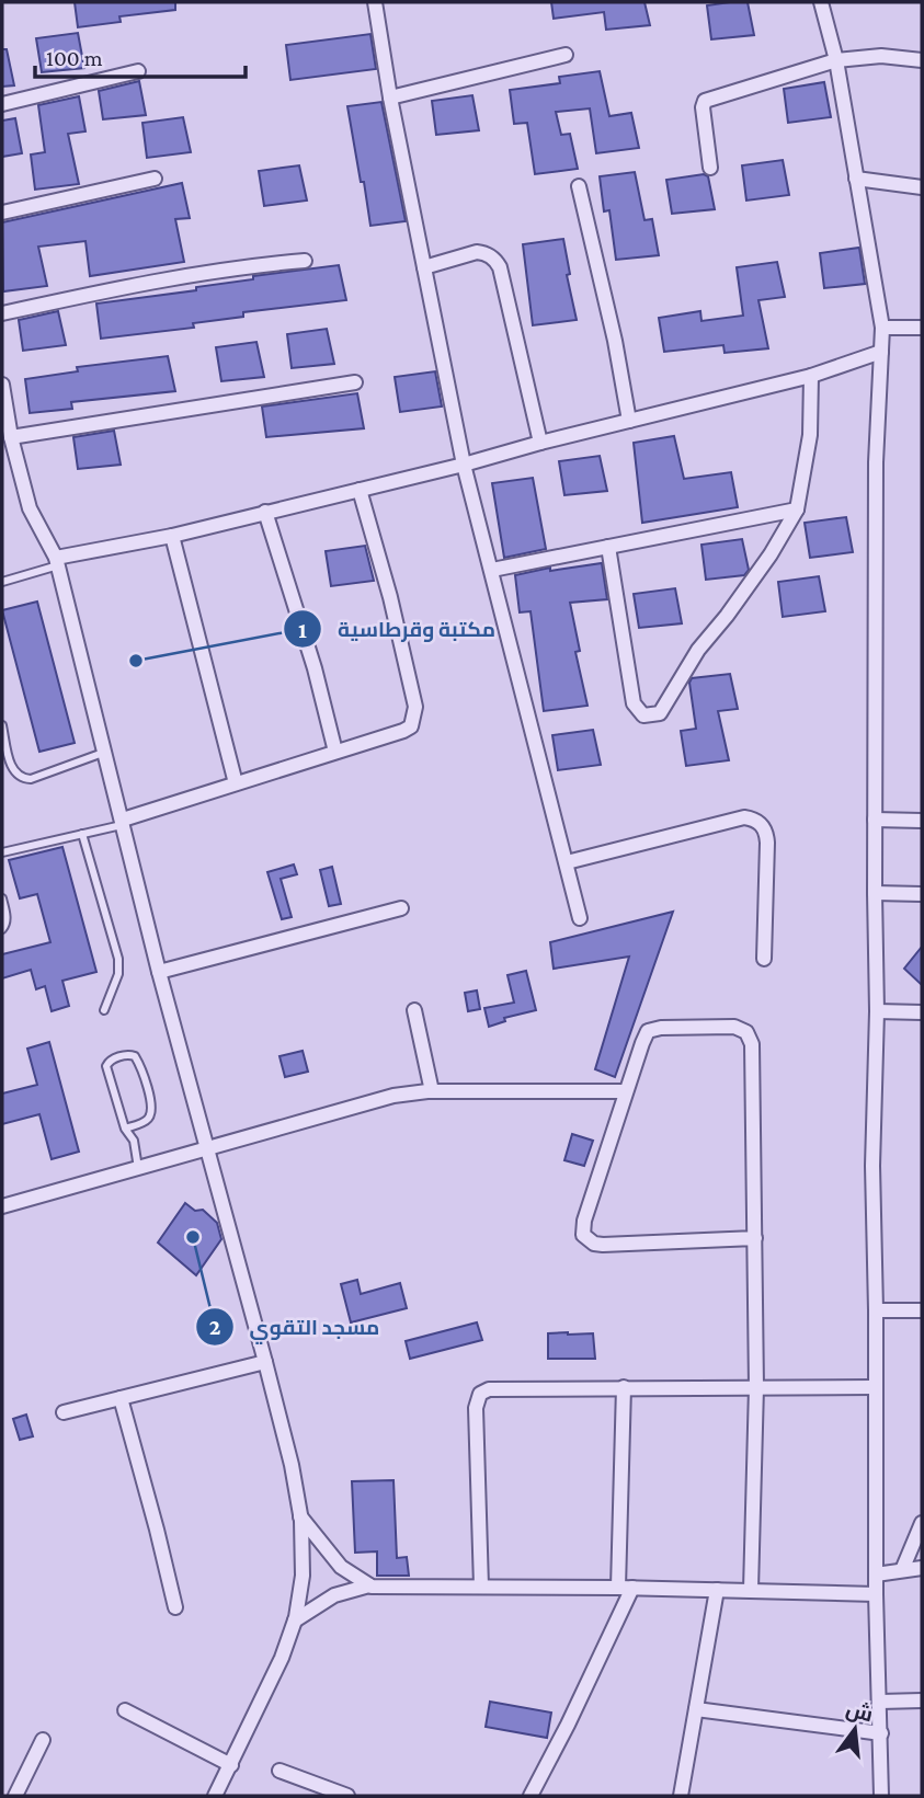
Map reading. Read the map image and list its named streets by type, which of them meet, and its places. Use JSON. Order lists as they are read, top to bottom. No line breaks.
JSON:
{"places":["مكتبة وقرطاسية","مسجد التقوي"],"scale_bar":"100 m","north":"top"}
